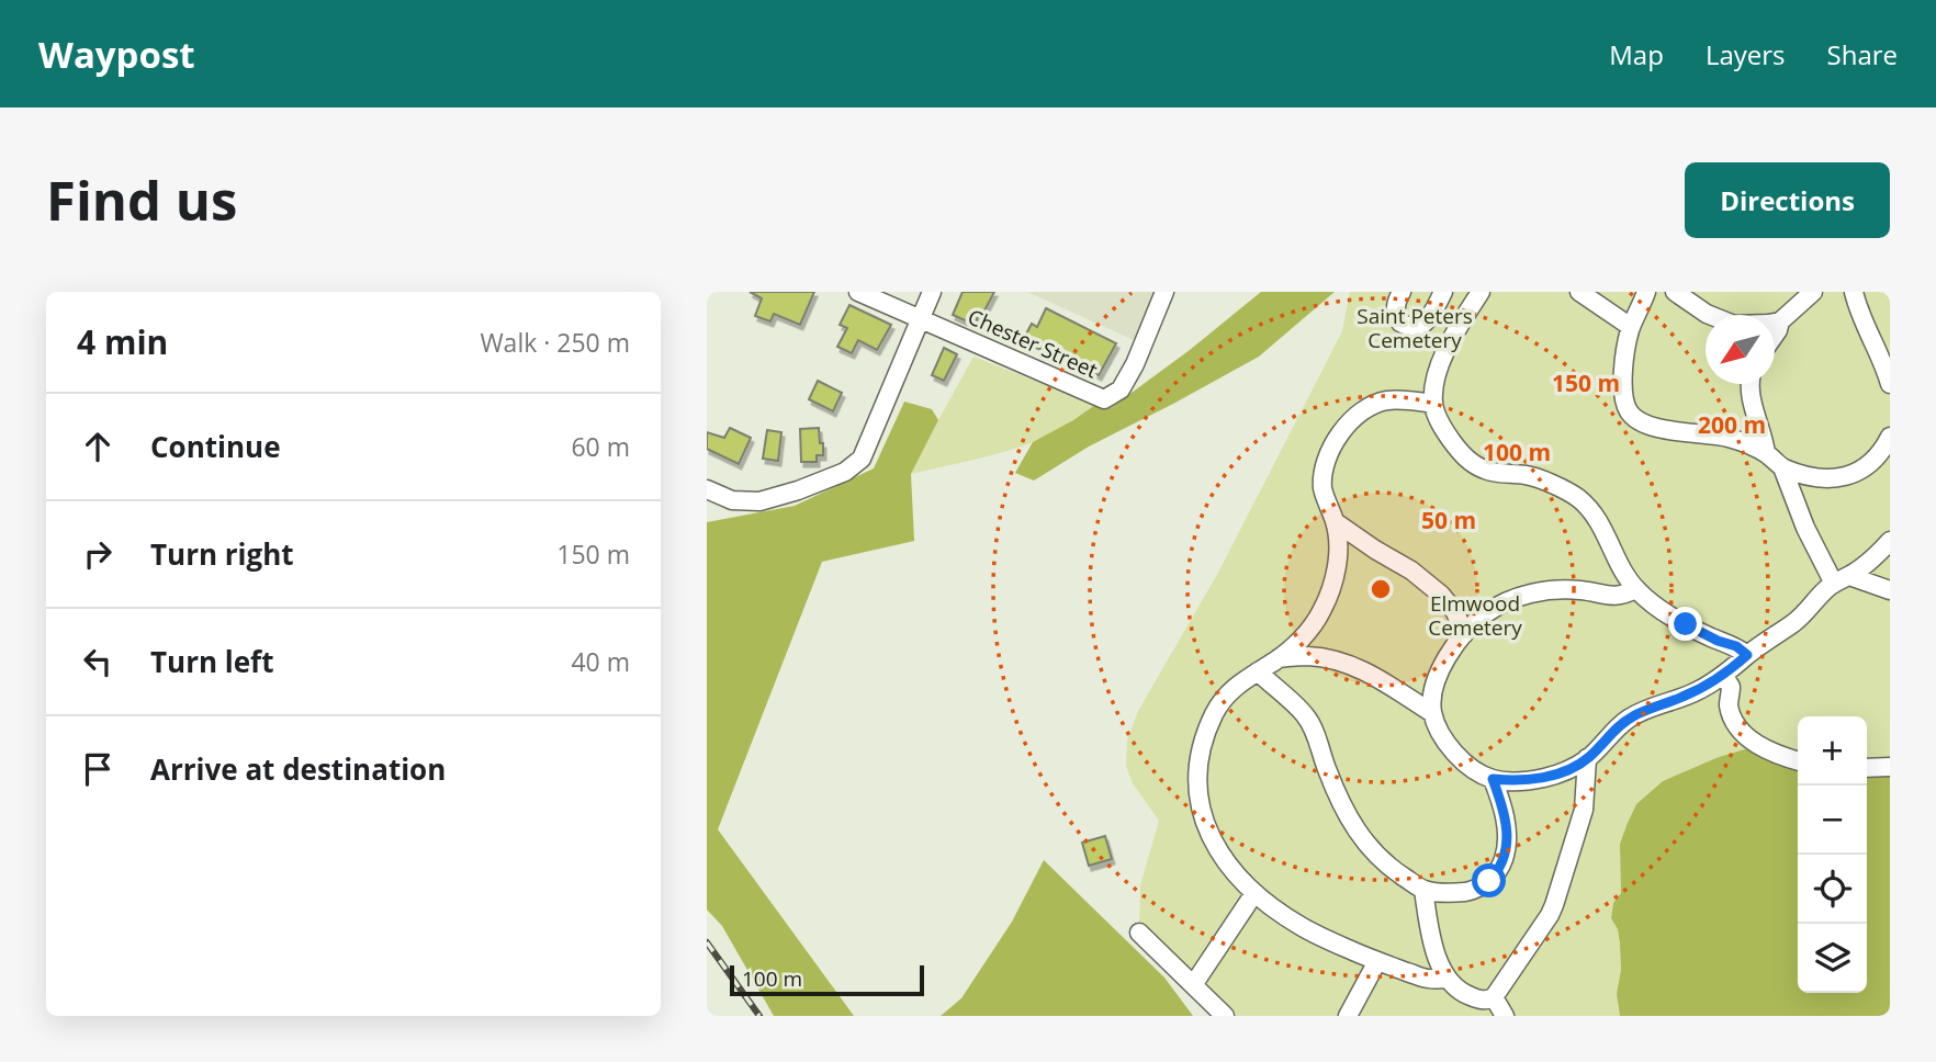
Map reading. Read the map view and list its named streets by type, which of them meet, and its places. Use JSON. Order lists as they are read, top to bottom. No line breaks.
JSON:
{"streets":{"street":["Chester Street"]},"parks":["Saint Peters Cemetery","Elmwood Cemetery"],"scale_bar":"100 m","north":"bottom left","page":{"header":"Waypost","nav":["Map","Layers","Share"],"buttons":"Directions","title":"Find us","heading":["4 min","Walk · 250 m"],"list":[["Continue","60 m"],["Turn right","150 m"],["Turn left","40 m"],"Arrive at destination"],"map_buttons":["+","−"],"scale":"100 m"},"rings":["150 m","200 m","100 m","50 m"]}
